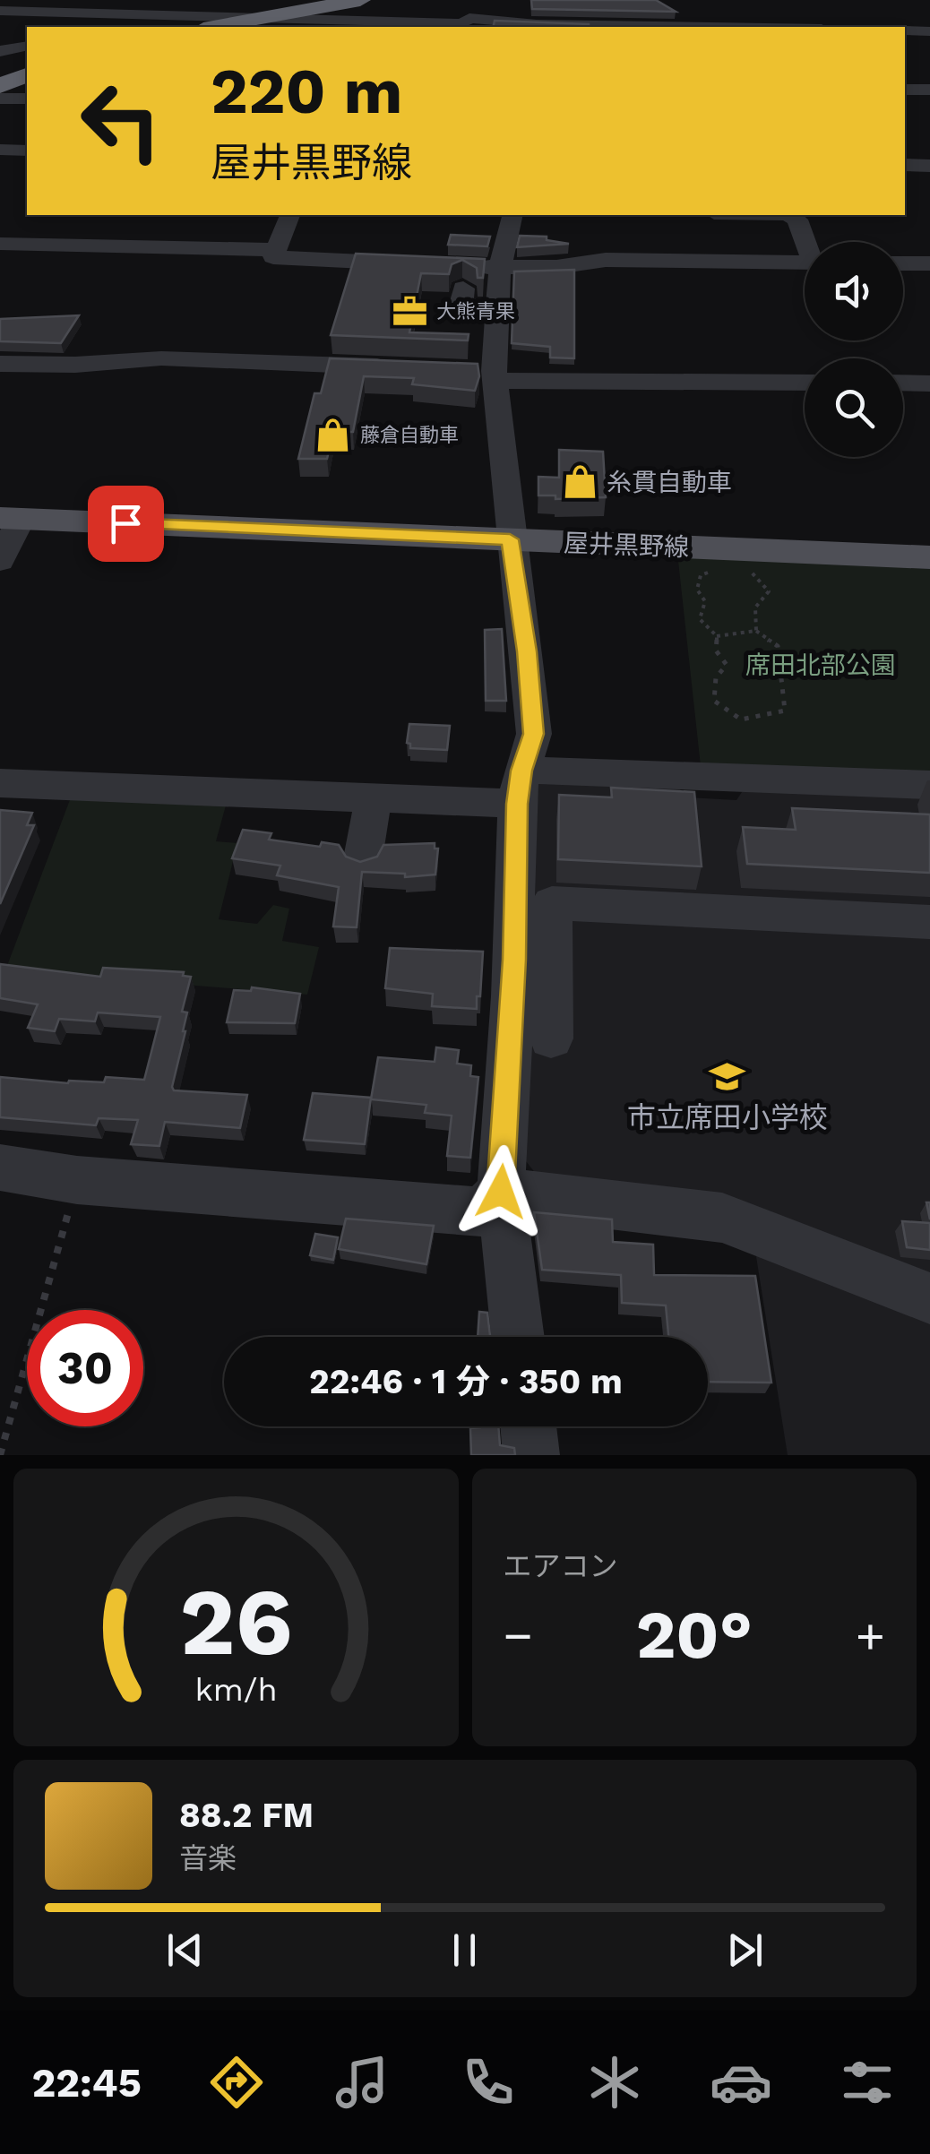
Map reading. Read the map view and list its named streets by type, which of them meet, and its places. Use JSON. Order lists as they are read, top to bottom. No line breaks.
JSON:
{"streets":{"main road":["屋井黒野線"]},"parks":["席田北部公園"],"places":{"office":["大熊青果"],"shop":["藤倉自動車","糸貫自動車"],"school or university":["市立席田小学校"]},"page":{"turn":["220 m","屋井黒野線"],"limit":"30","trip":"22:46 · 1 分 · 350 m","tile":"エアコン","heat":["−","20°","+"],"song":["88.2 FM","音楽"],"tabs":"22:45","gauge":["26","km/h"]}}
